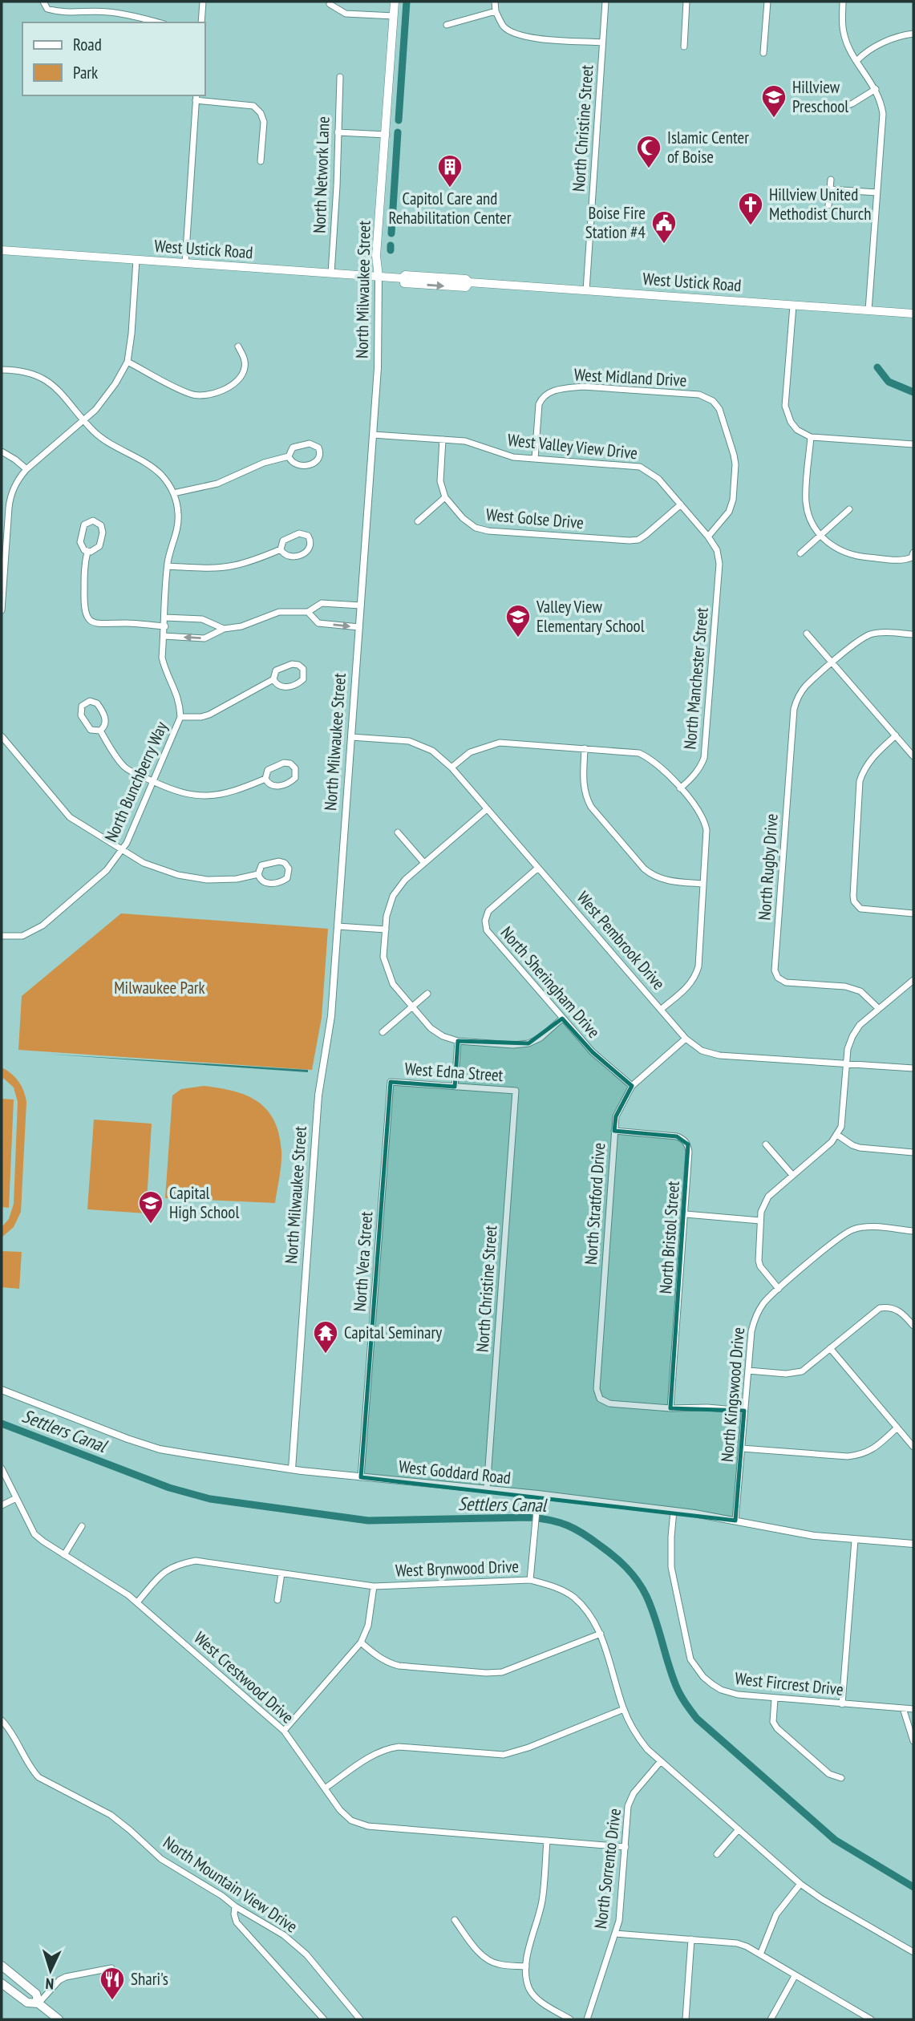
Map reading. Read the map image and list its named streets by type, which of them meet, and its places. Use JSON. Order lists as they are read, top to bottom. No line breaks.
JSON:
{"streets":{"main road":["West Ustick Road","North Milwaukee Street"],"street":["North Christine Street","North Network Lane","West Midland Drive","West Valley View Drive","West Golse Drive","North Manchester Street","North Bunchberry Way","North Rugby Drive","West Pembrook Drive","North Sheringham Drive","West Edna Street","North Stratford Drive","North Bristol Street","North Vera Street","North Kingswood Drive","West Goddard Road","West Brynwood Drive","West Crestwood Drive","West Fircrest Drive","North Sorrento Drive","North Mountain View Drive"]},"crossings":[["North Christine Street","West Ustick Road"],["North Christine Street","West Edna Street"],["North Christine Street","West Goddard Road"],["North Network Lane","West Ustick Road"],["West Ustick Road","North Milwaukee Street"],["North Milwaukee Street","West Valley View Drive"],["North Milwaukee Street","West Pembrook Drive"],["North Milwaukee Street","West Goddard Road"],["West Midland Drive","West Valley View Drive"],["West Midland Drive","North Manchester Street"],["West Valley View Drive","West Golse Drive"],["West Valley View Drive","North Manchester Street"],["West Pembrook Drive","North Sheringham Drive"],["West Pembrook Drive","North Stratford Drive"],["North Sheringham Drive","North Stratford Drive"],["West Edna Street","North Vera Street"],["North Stratford Drive","North Bristol Street"],["North Vera Street","West Goddard Road"],["North Kingswood Drive","West Goddard Road"],["West Goddard Road","West Fircrest Drive"],["West Brynwood Drive","West Crestwood Drive"],["West Brynwood Drive","North Sorrento Drive"],["West Crestwood Drive","North Sorrento Drive"]],"water":["Settlers Canal"],"parks":["Milwaukee Park"],"places":{"school or university":["Hillview Preschool","Valley View Elementary School","Capital High School"],"mosque":["Islamic Center of Boise"],"building":["Capitol Care and Rehabilitation Center"],"church":["Hillview United Methodist Church"],"public building":["Boise Fire Station #4"],"temple":["Capital Seminary"],"restaurant":["Shari's"]},"legend":["Road","Park"],"north":"bottom"}
